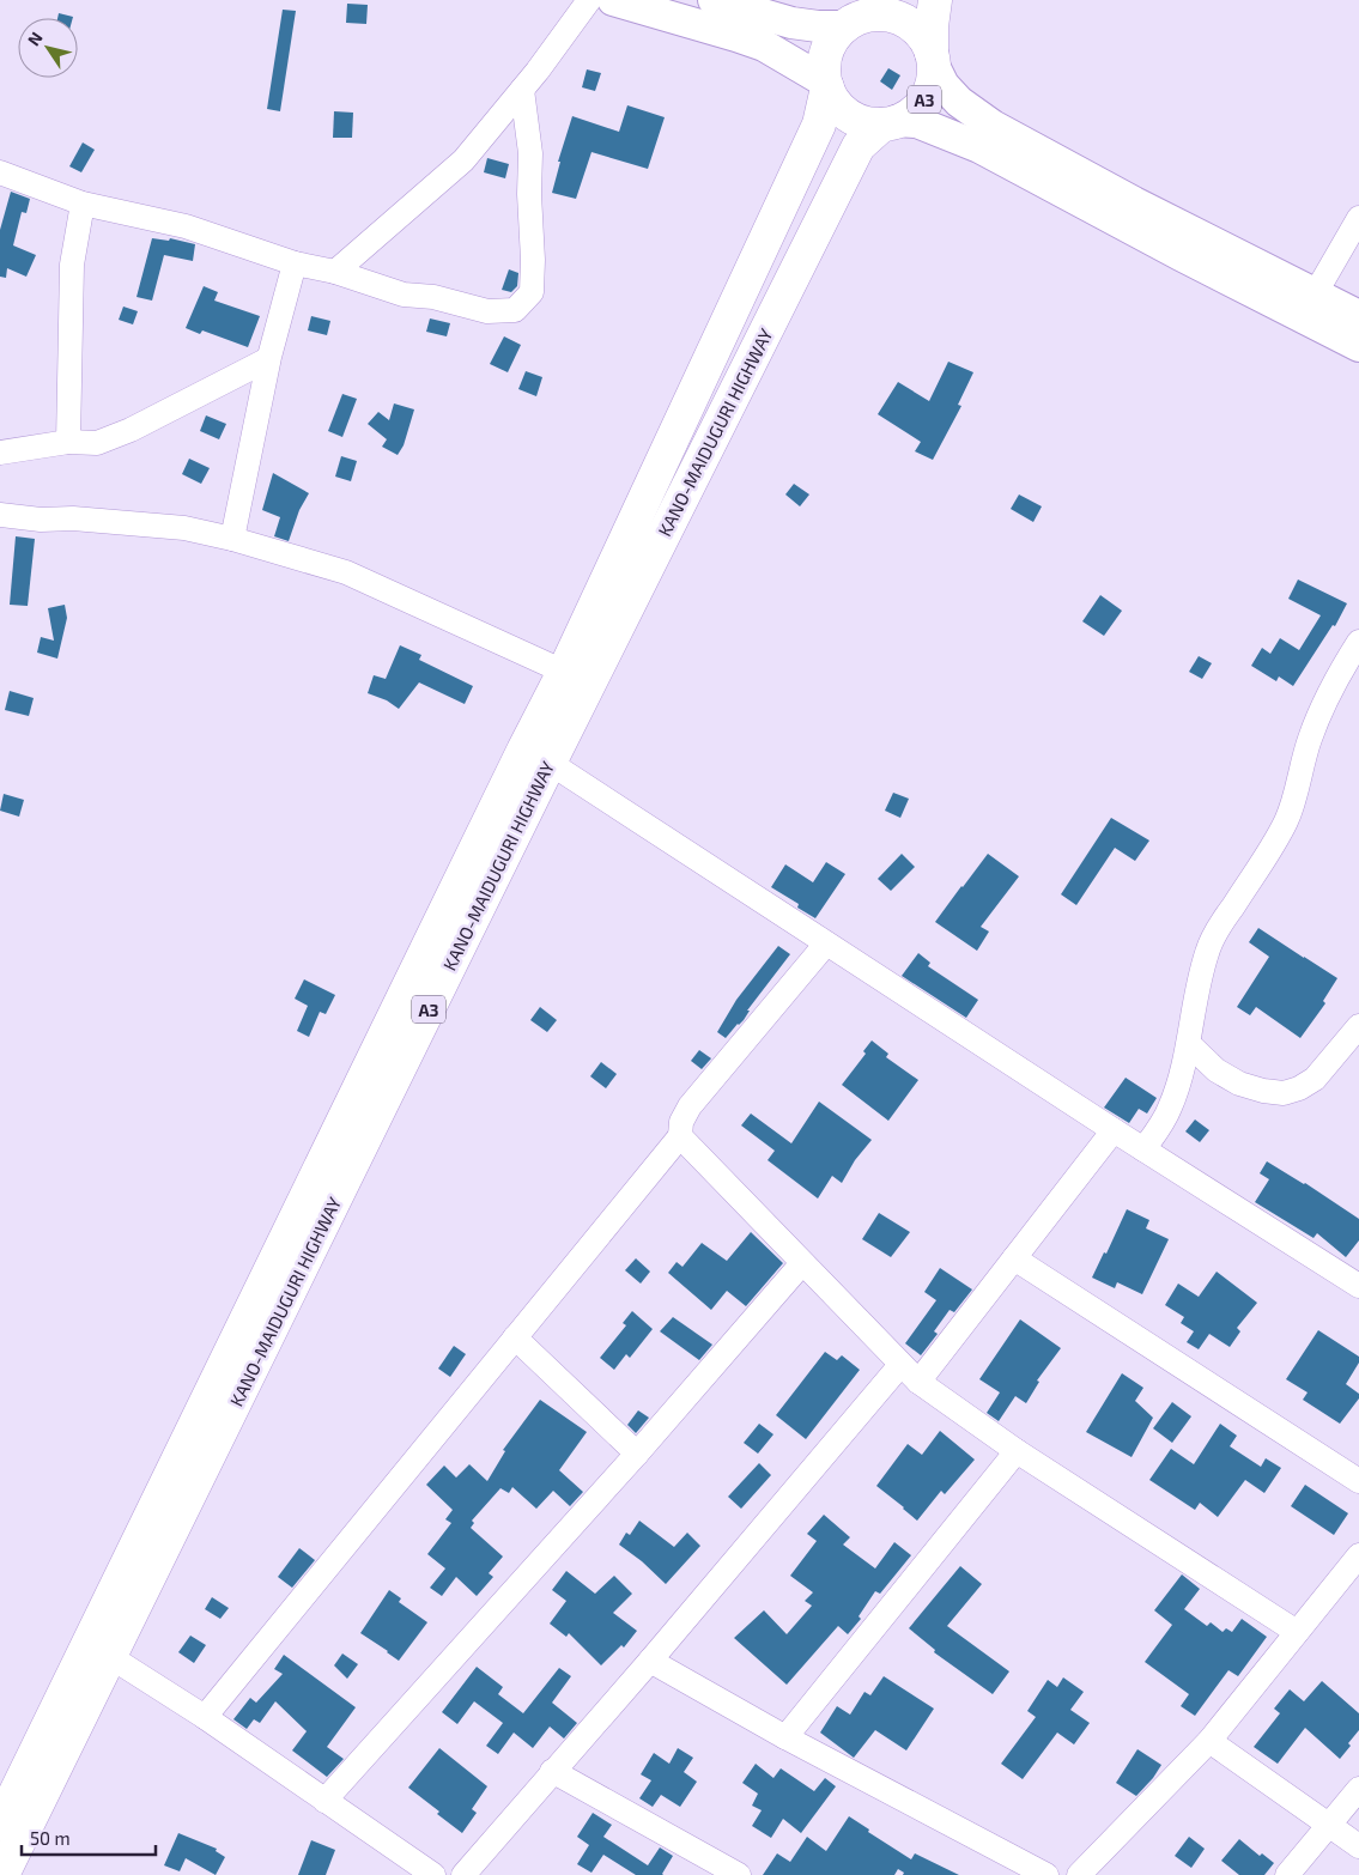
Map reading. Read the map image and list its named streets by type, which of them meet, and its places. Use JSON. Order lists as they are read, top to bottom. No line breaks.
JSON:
{"streets":{"highway":["A3","KANO-MAIDUGURI HIGHWAY"]},"crossings":[["A3","KANO-MAIDUGURI HIGHWAY"]],"scale_bar":"50 m","north":"top left"}
